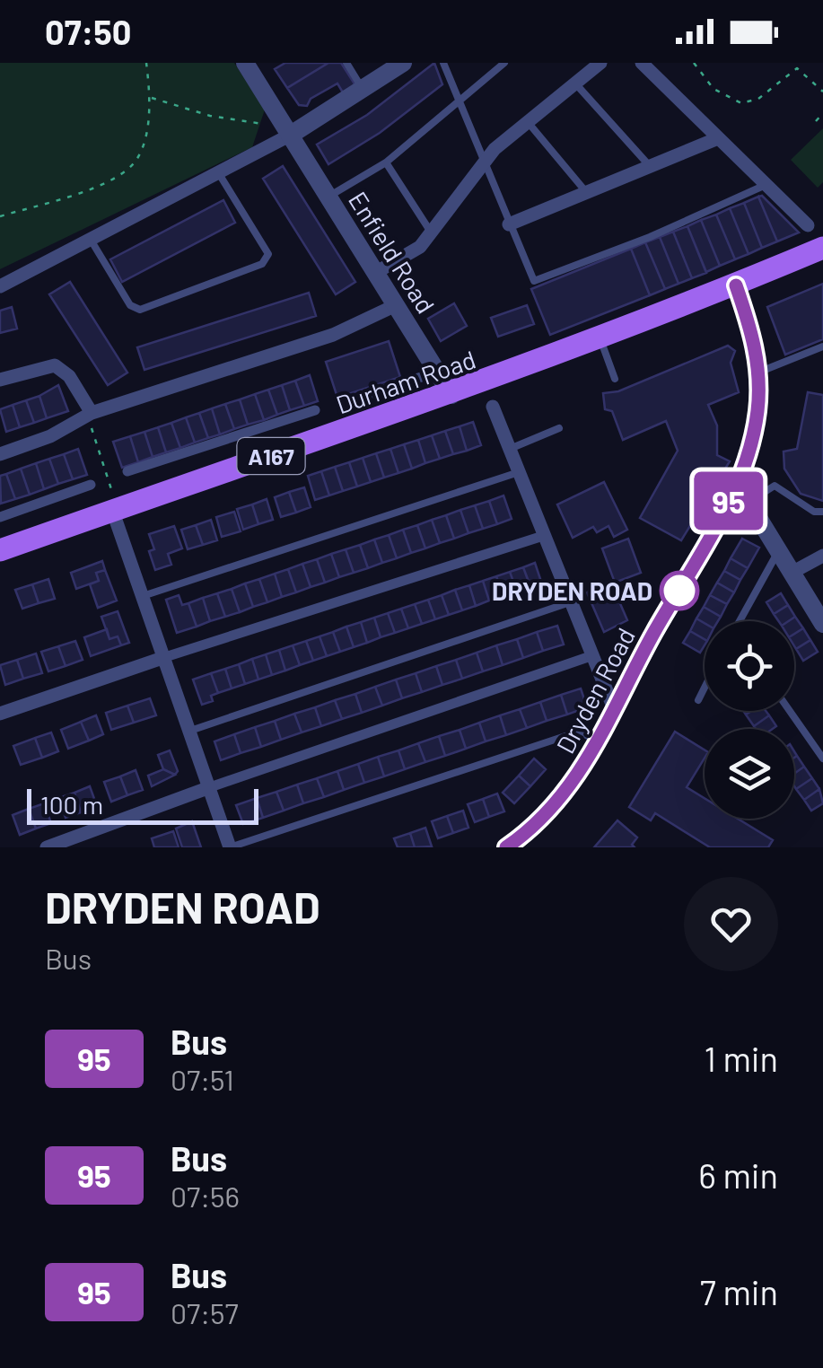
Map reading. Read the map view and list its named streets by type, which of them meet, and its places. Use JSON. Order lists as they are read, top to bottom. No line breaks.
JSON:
{"streets":{"main road":["Durham Road","A167"],"street":["Enfield Road","Dryden Road"]},"crossings":[["Enfield Road","Durham Road"],["Durham Road","Dryden Road"]],"places":["DRYDEN ROAD"],"lines":["bus line 95"],"scale_bar":"100 m","page":{"status":"07:50","on_map":"95","scale":"100 m","heading":["DRYDEN ROAD","Bus"],"list":[{"mark":"95","name":"Bus","note":"07:51","value":"1 min"},{"mark":"95","name":"Bus","note":"07:56","value":"6 min"},{"mark":"95","name":"Bus","note":"07:57","value":"7 min"}]}}
